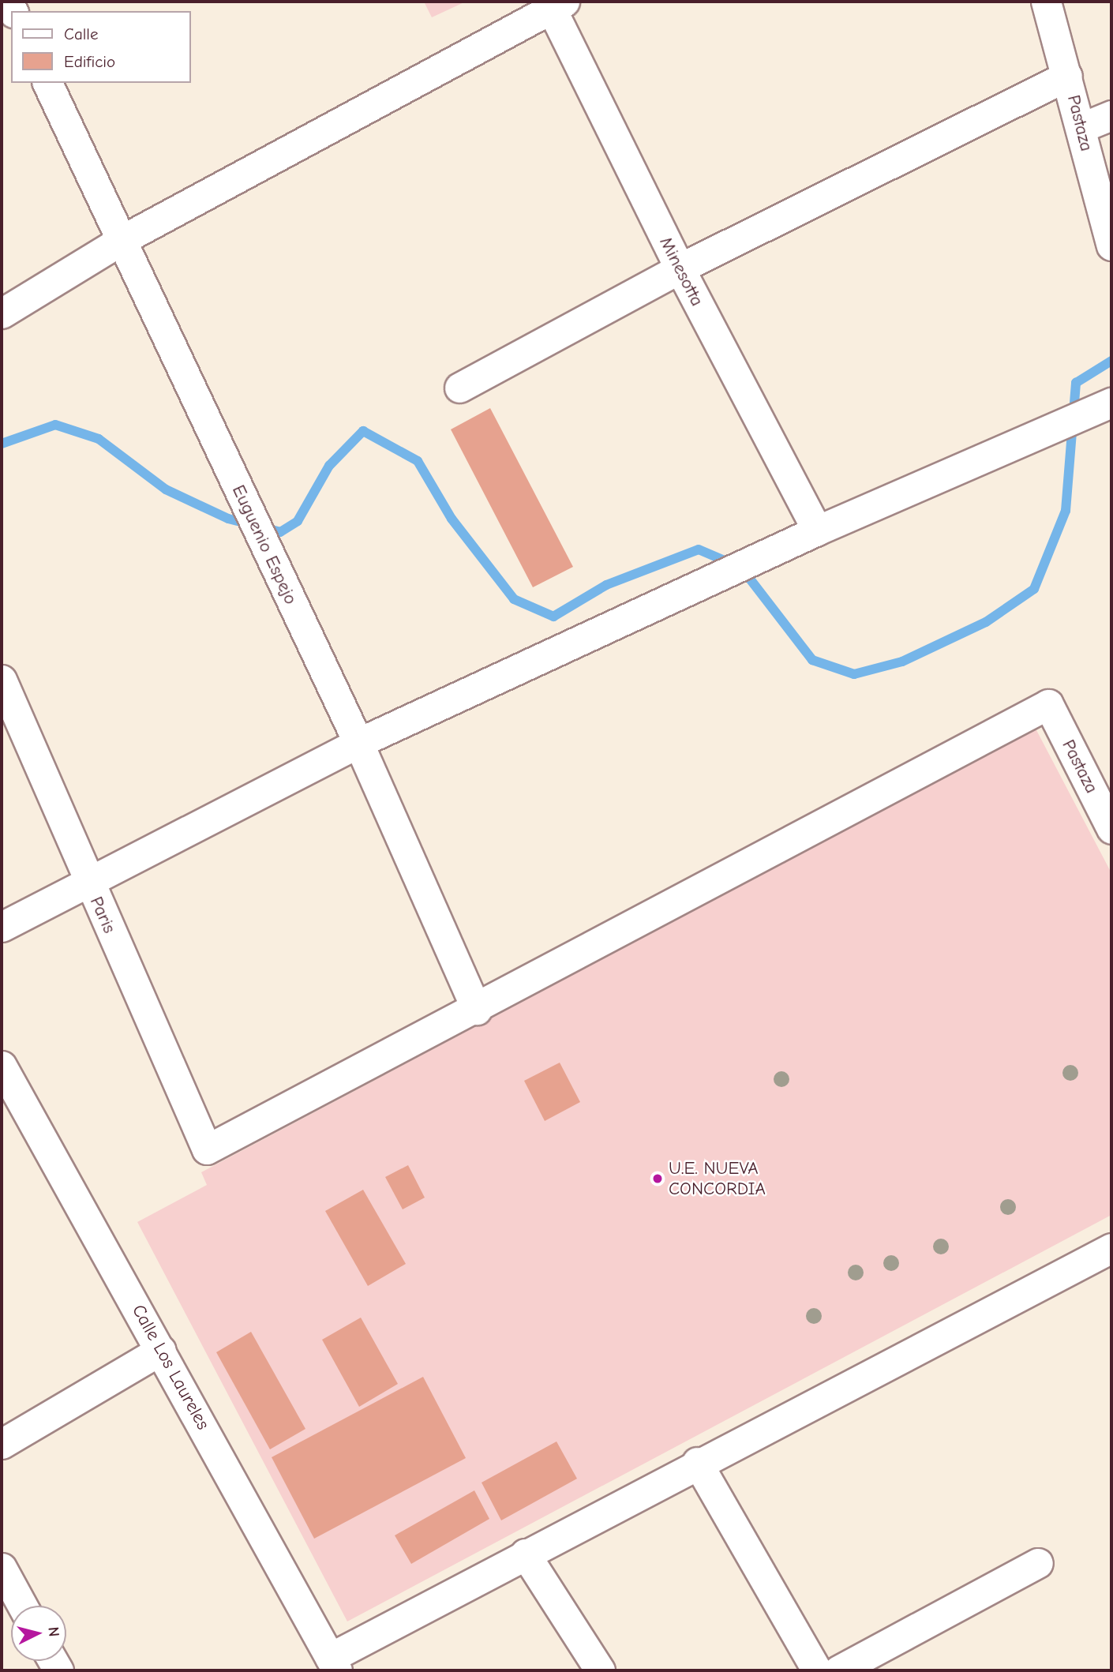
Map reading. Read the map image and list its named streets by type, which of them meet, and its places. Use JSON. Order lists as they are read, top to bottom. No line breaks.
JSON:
{"streets":{"street":["Pastaza","Minesotta","Euguenio Espejo","Paris","Calle Los Laureles"]},"crossings":[["Pastaza","Euguenio Espejo"],["Pastaza","Paris"],["Euguenio Espejo","Paris"]],"places":["U.E. NUEVA CONCORDIA"],"legend":["Calle","Edificio"],"north":"right"}
